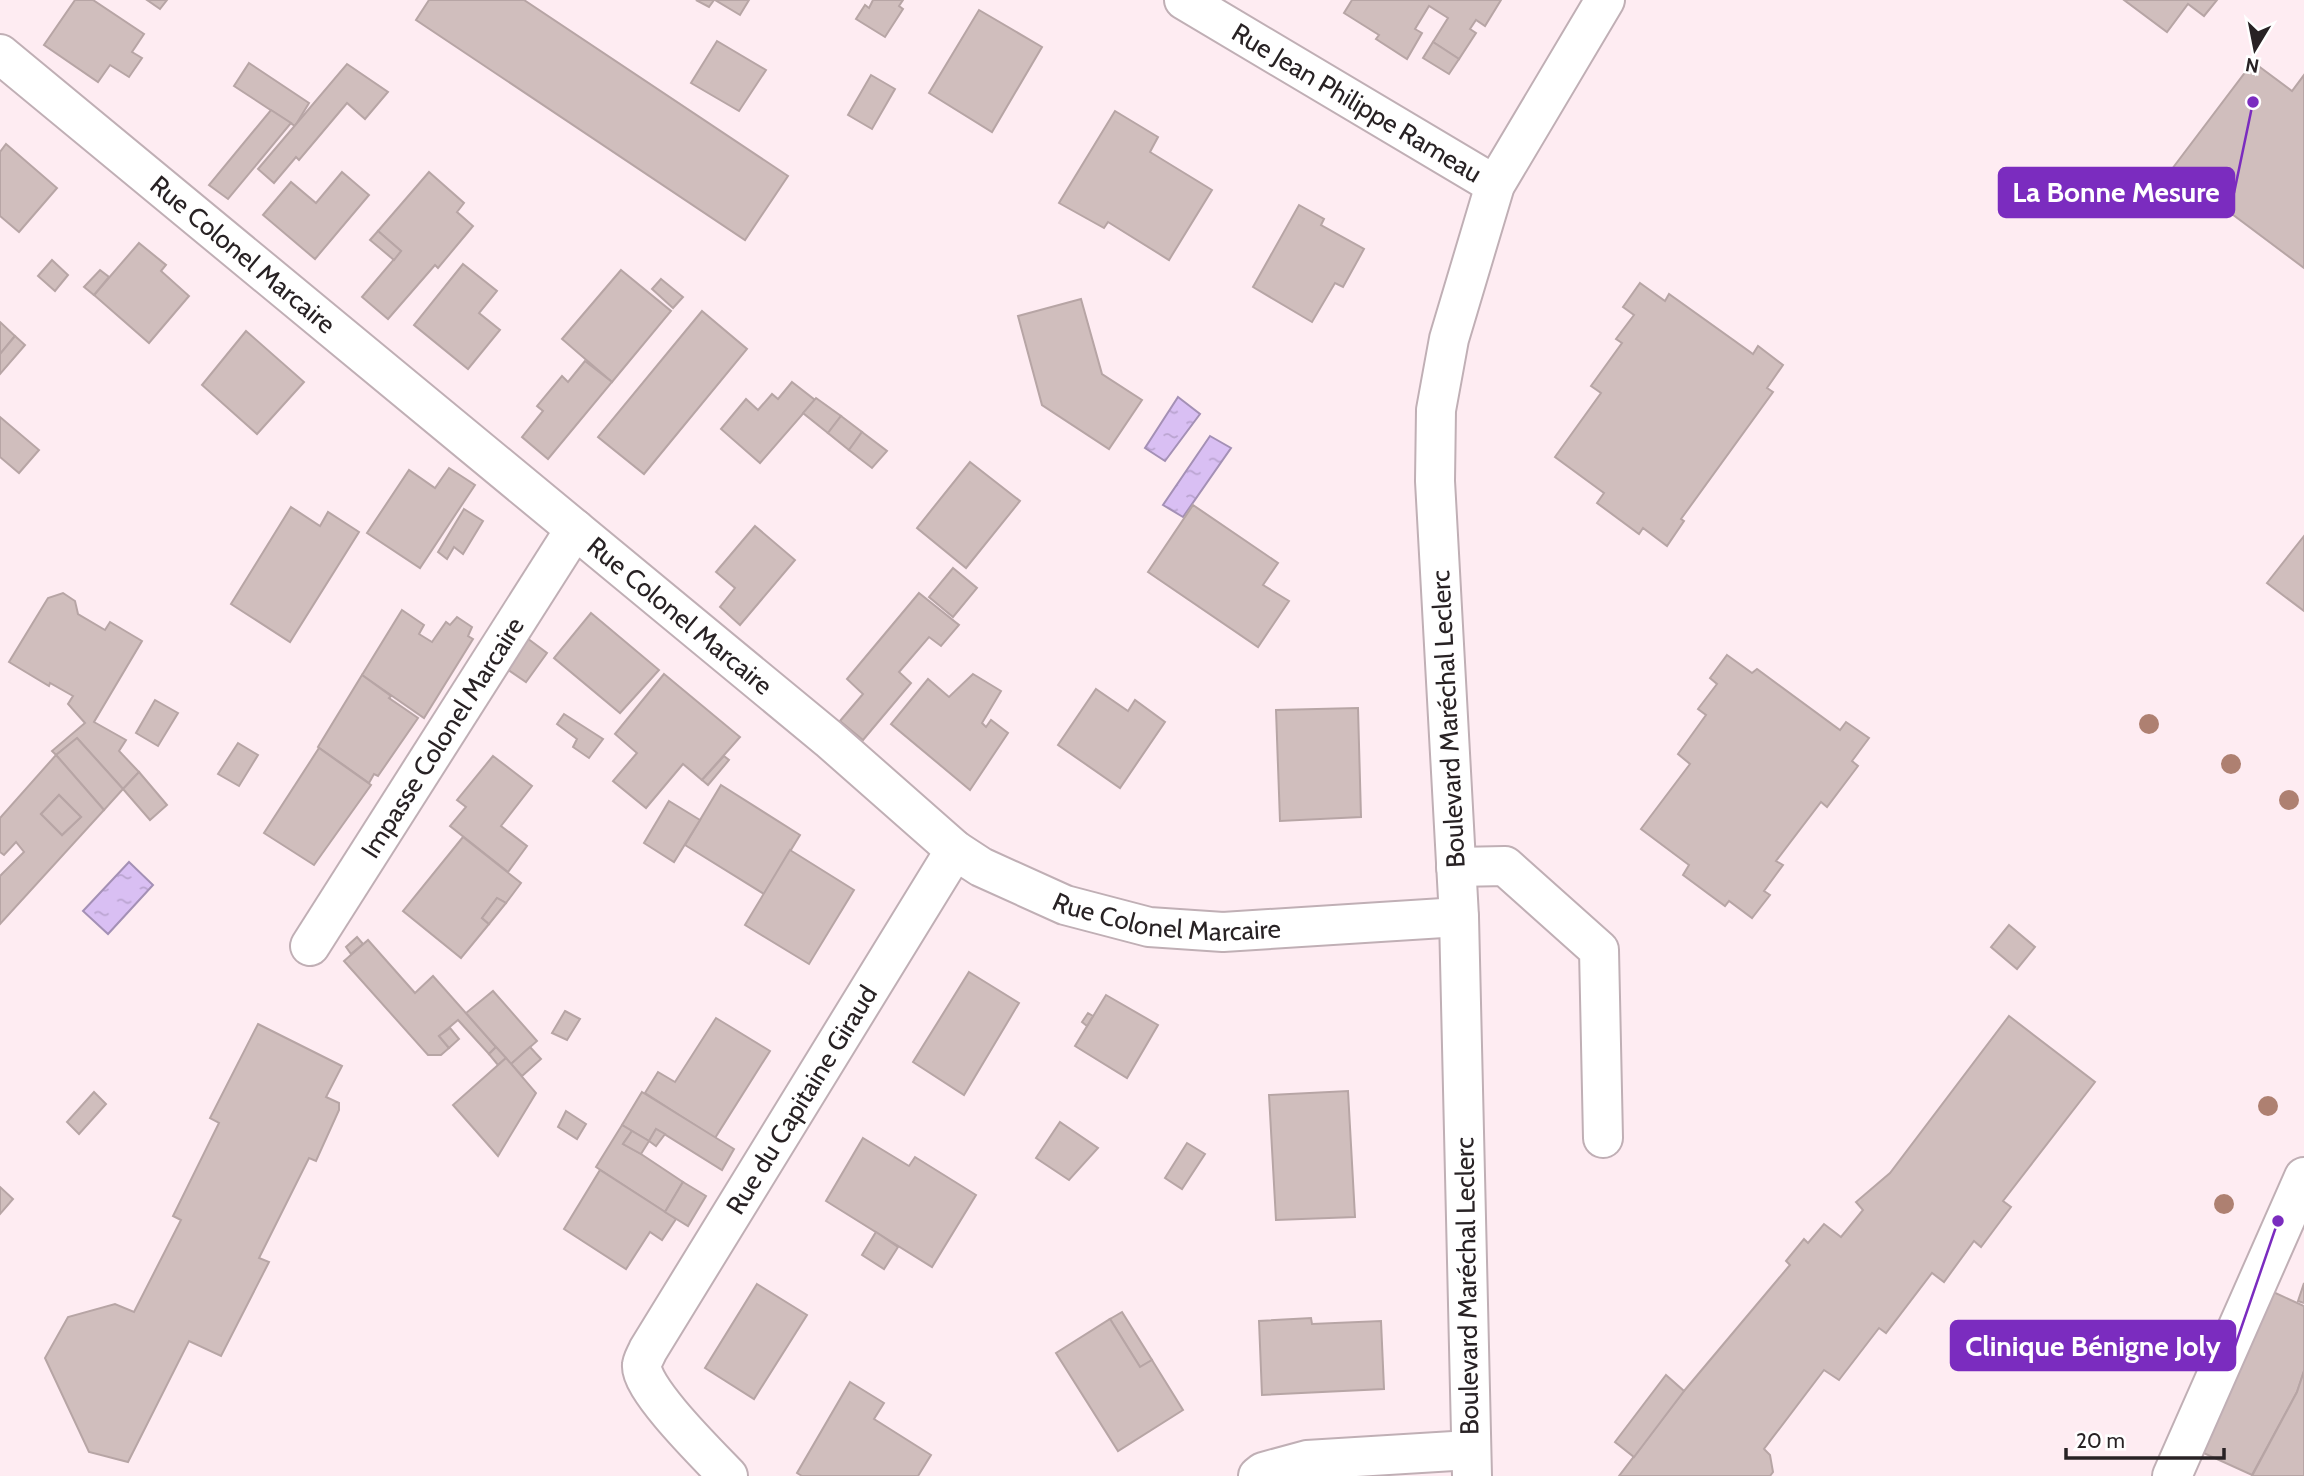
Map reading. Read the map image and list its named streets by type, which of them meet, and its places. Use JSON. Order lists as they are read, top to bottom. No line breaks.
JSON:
{"streets":{"street":["Rue Jean Philippe Rameau","Rue Colonel Marcaire","Boulevard Maréchal Leclerc","Impasse Colonel Marcaire","Rue du Capitaine Giraud"]},"crossings":[["Rue Jean Philippe Rameau","Boulevard Maréchal Leclerc"],["Rue Colonel Marcaire","Boulevard Maréchal Leclerc"],["Rue Colonel Marcaire","Impasse Colonel Marcaire"],["Rue Colonel Marcaire","Rue du Capitaine Giraud"]],"places":["La Bonne Mesure","Clinique Bénigne Joly"],"scale_bar":"20 m","north":"bottom"}
